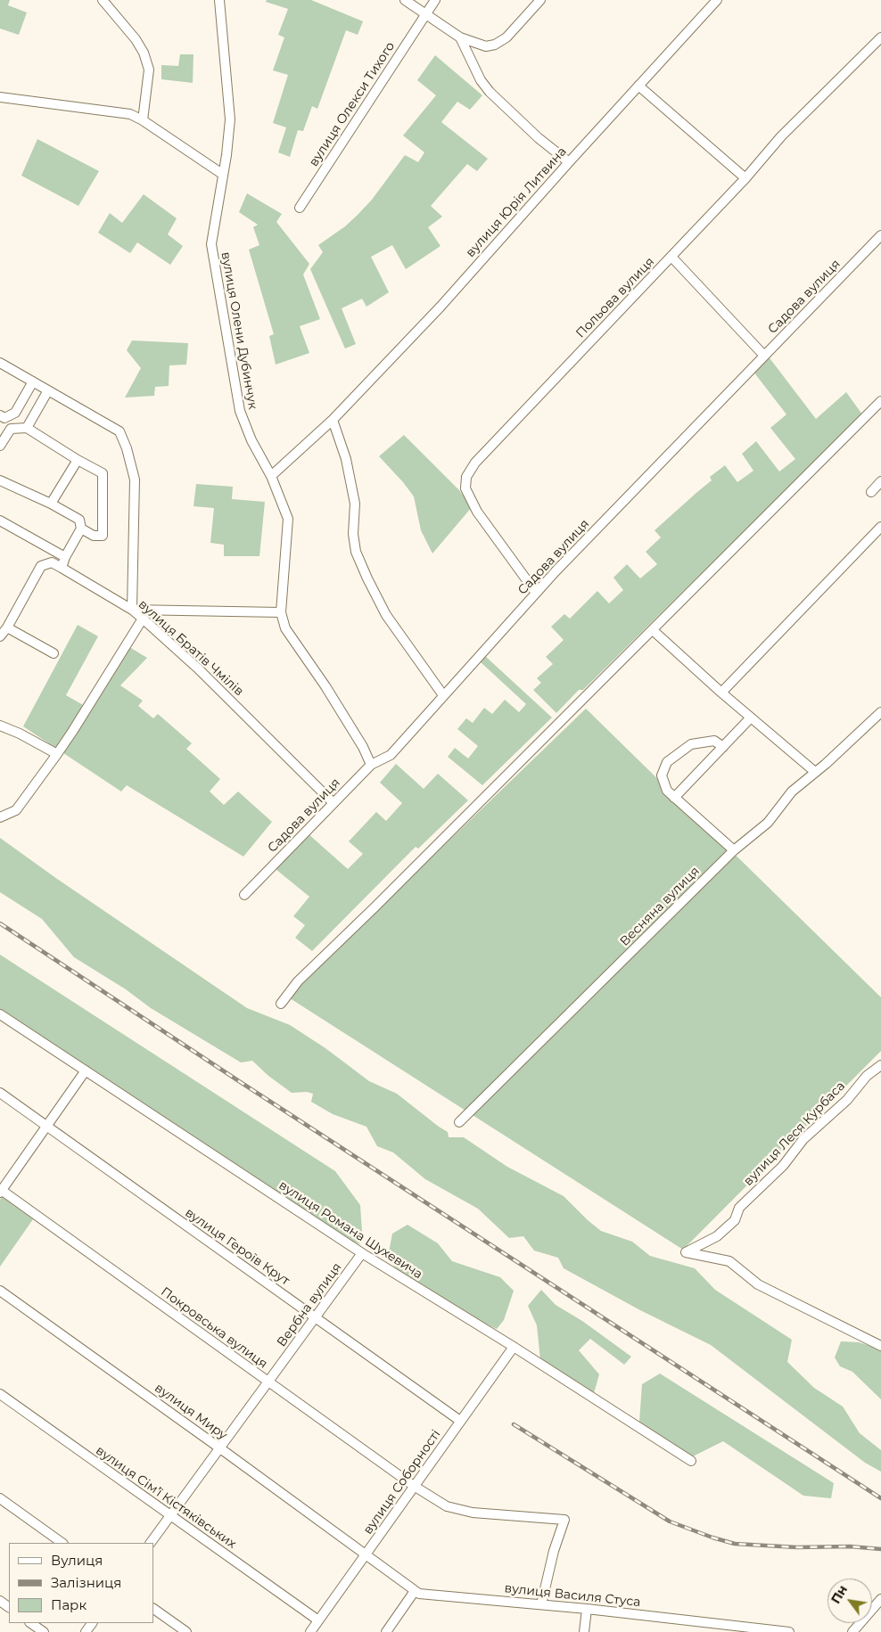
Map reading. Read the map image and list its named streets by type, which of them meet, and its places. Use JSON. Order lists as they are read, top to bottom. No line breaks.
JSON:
{"streets":{"street":["вулиця Олекси Тихого","вулиця Юрія Литвина","Садова вулиця","Польова вулиця","вулиця Олени Дубинчук","вулиця Братів Чмілів","Весняна вулиця","вулиця Леся Курбаса","вулиця Романа Шухевича","вулиця Героїв Крут","Вербна вулиця","Покровська вулиця","вулиця Миру","вулиця Соборності","вулиця Сімʼї Кістяківських","вулиця Василя Стуса"]},"crossings":[["вулиця Юрія Литвина","вулиця Олени Дубинчук"],["Садова вулиця","Польова вулиця"],["Садова вулиця","вулиця Олени Дубинчук"],["Садова вулиця","вулиця Братів Чмілів"],["вулиця Романа Шухевича","Вербна вулиця"],["вулиця Романа Шухевича","вулиця Соборності"],["вулиця Героїв Крут","Вербна вулиця"],["вулиця Героїв Крут","вулиця Соборності"],["Вербна вулиця","Покровська вулиця"],["Вербна вулиця","вулиця Миру"],["Вербна вулиця","вулиця Сімʼї Кістяківських"],["Покровська вулиця","вулиця Соборності"],["Покровська вулиця","вулиця Василя Стуса"],["вулиця Миру","вулиця Соборності"],["вулиця Миру","вулиця Василя Стуса"],["вулиця Соборності","вулиця Сімʼї Кістяківських"],["вулиця Соборності","вулиця Василя Стуса"]],"legend":["Вулиця","Залізниця","Парк"],"north":"top left"}
